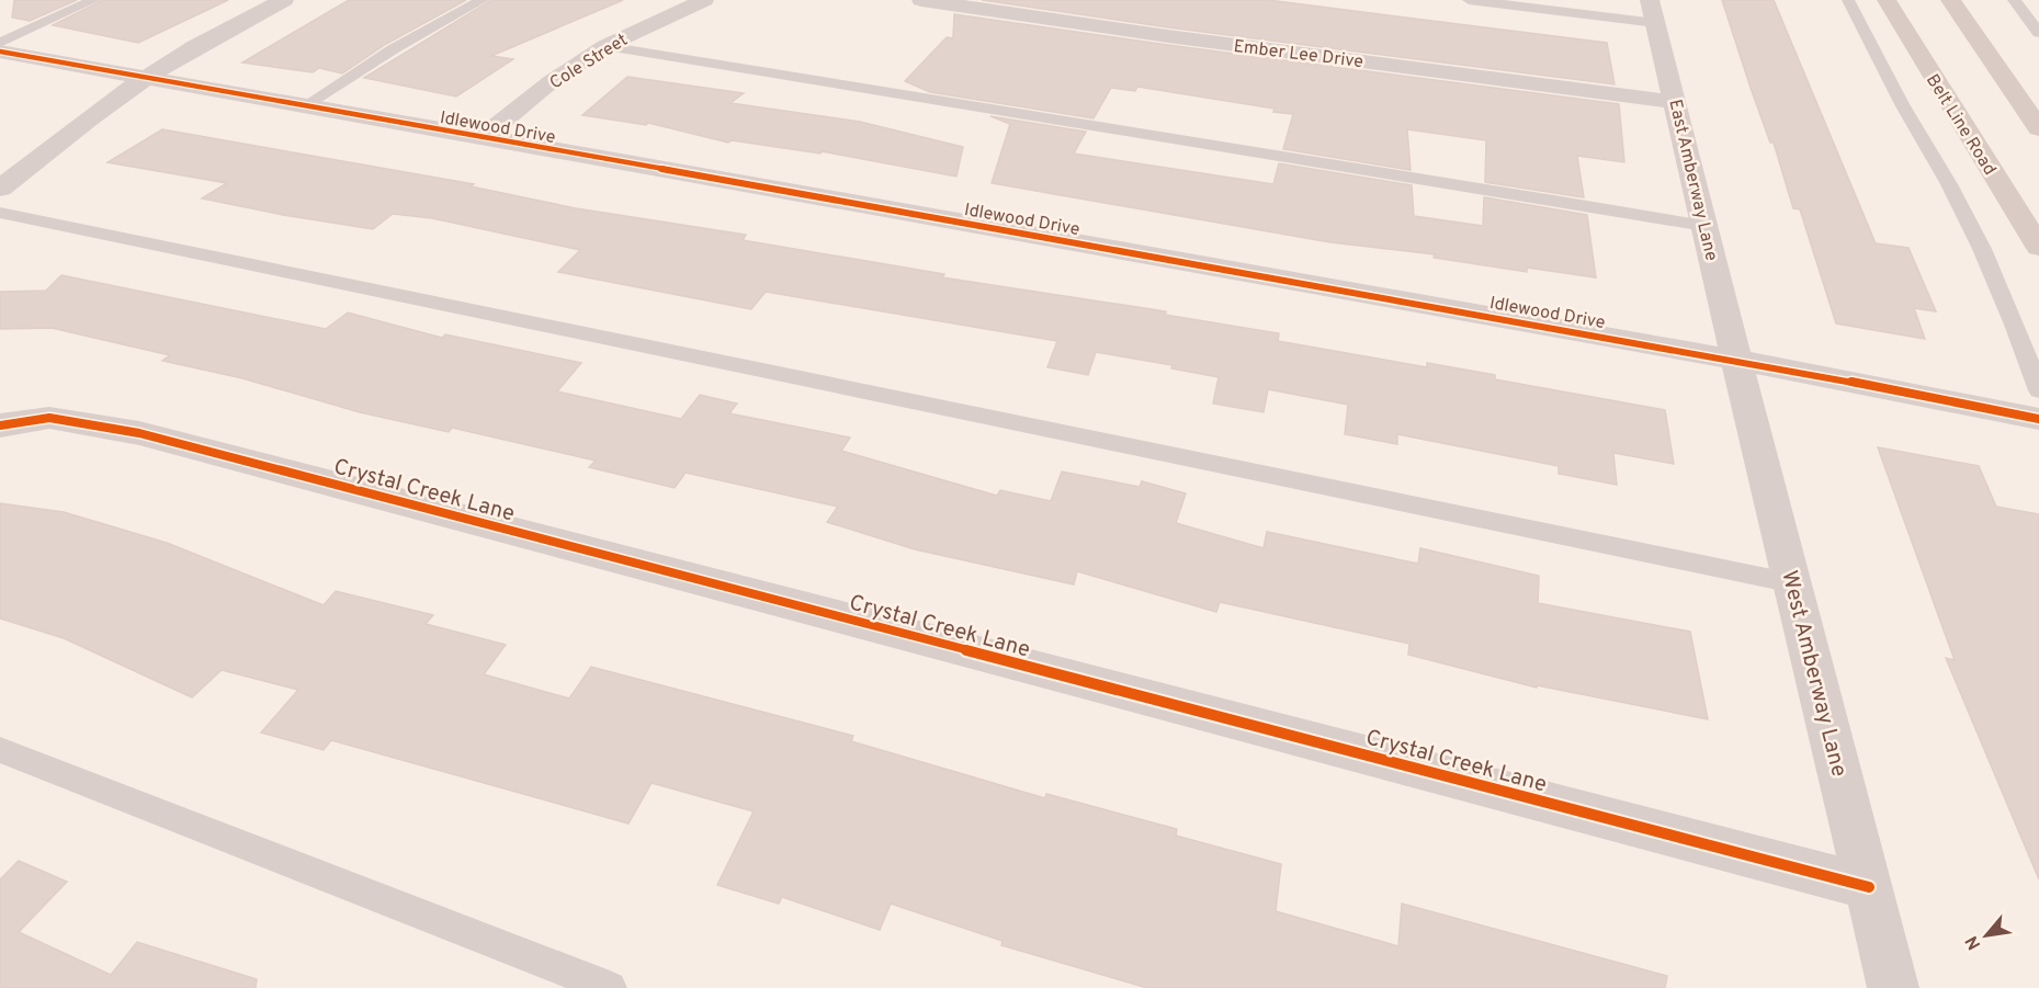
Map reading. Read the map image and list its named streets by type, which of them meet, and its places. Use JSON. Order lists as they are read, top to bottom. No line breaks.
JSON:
{"streets":{"main road":["Belt Line Road"],"street":["Ember Lee Drive","Cole Street","Idlewood Drive","East Amberway Lane","Crystal Creek Lane","West Amberway Lane"]},"crossings":[["Ember Lee Drive","East Amberway Lane"],["Cole Street","Idlewood Drive"],["Idlewood Drive","East Amberway Lane"],["Idlewood Drive","West Amberway Lane"],["East Amberway Lane","West Amberway Lane"],["Crystal Creek Lane","West Amberway Lane"]],"north":"bottom left"}
